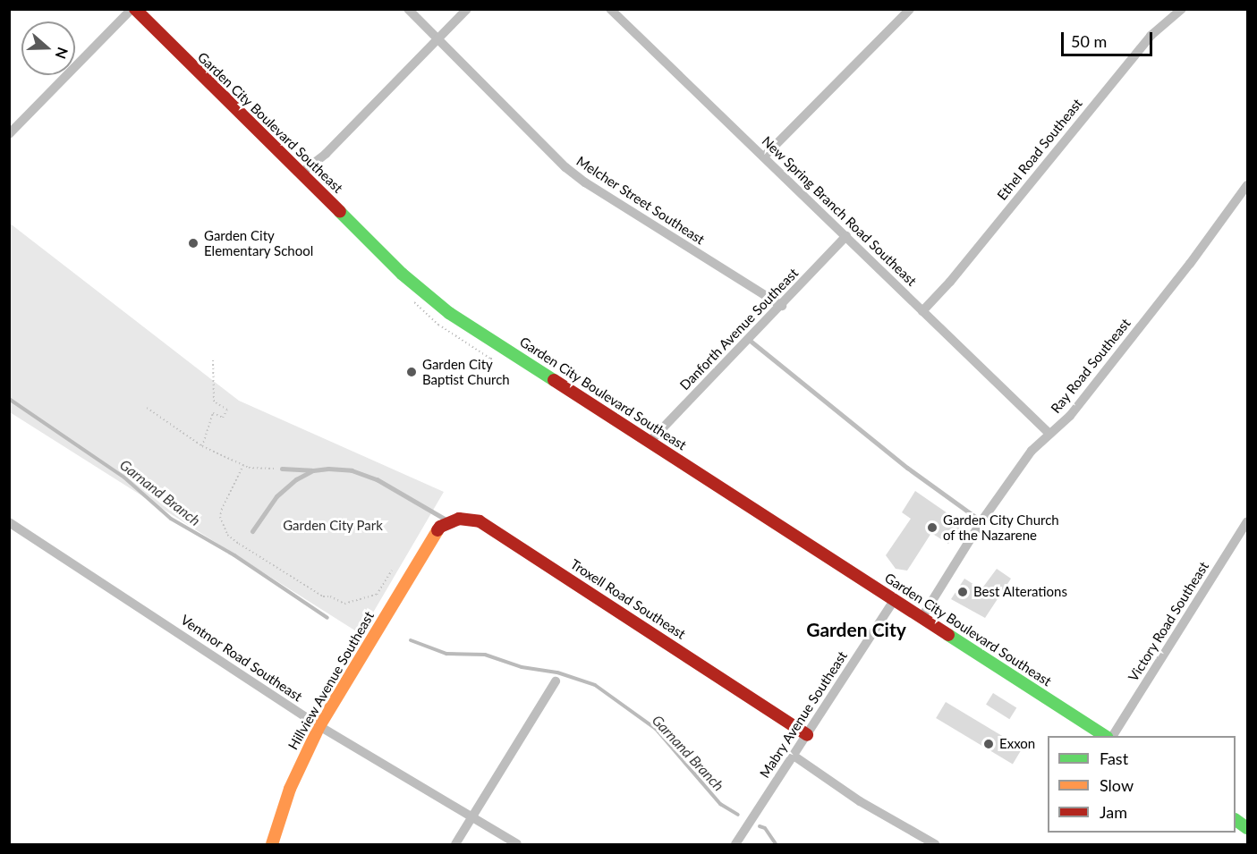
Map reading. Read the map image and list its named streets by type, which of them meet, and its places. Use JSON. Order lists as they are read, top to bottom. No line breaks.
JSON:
{"streets":{"street":["Garden City Boulevard Southeast","Ethel Road Southeast","Melcher Street Southeast","New Spring Branch Road Southeast","Danforth Avenue Southeast","Ray Road Southeast","Troxell Road Southeast","Victory Road Southeast","Ventnor Road Southeast","Hillview Avenue Southeast","Mabry Avenue Southeast"]},"crossings":[["Garden City Boulevard Southeast","Danforth Avenue Southeast"],["Garden City Boulevard Southeast","Ray Road Southeast"],["Garden City Boulevard Southeast","Mabry Avenue Southeast"],["Ethel Road Southeast","New Spring Branch Road Southeast"],["Melcher Street Southeast","Danforth Avenue Southeast"],["New Spring Branch Road Southeast","Danforth Avenue Southeast"],["New Spring Branch Road Southeast","Ray Road Southeast"],["Troxell Road Southeast","Hillview Avenue Southeast"],["Troxell Road Southeast","Mabry Avenue Southeast"],["Ventnor Road Southeast","Hillview Avenue Southeast"]],"districts":["Garden City"],"water":["Garnand Branch"],"parks":["Garden City Park"],"places":["Garden City Elementary School","Garden City Baptist Church","Garden City Church of the Nazarene","Best Alterations","Exxon"],"legend":["Fast","Slow","Jam"],"scale_bar":"50 m","north":"right"}
